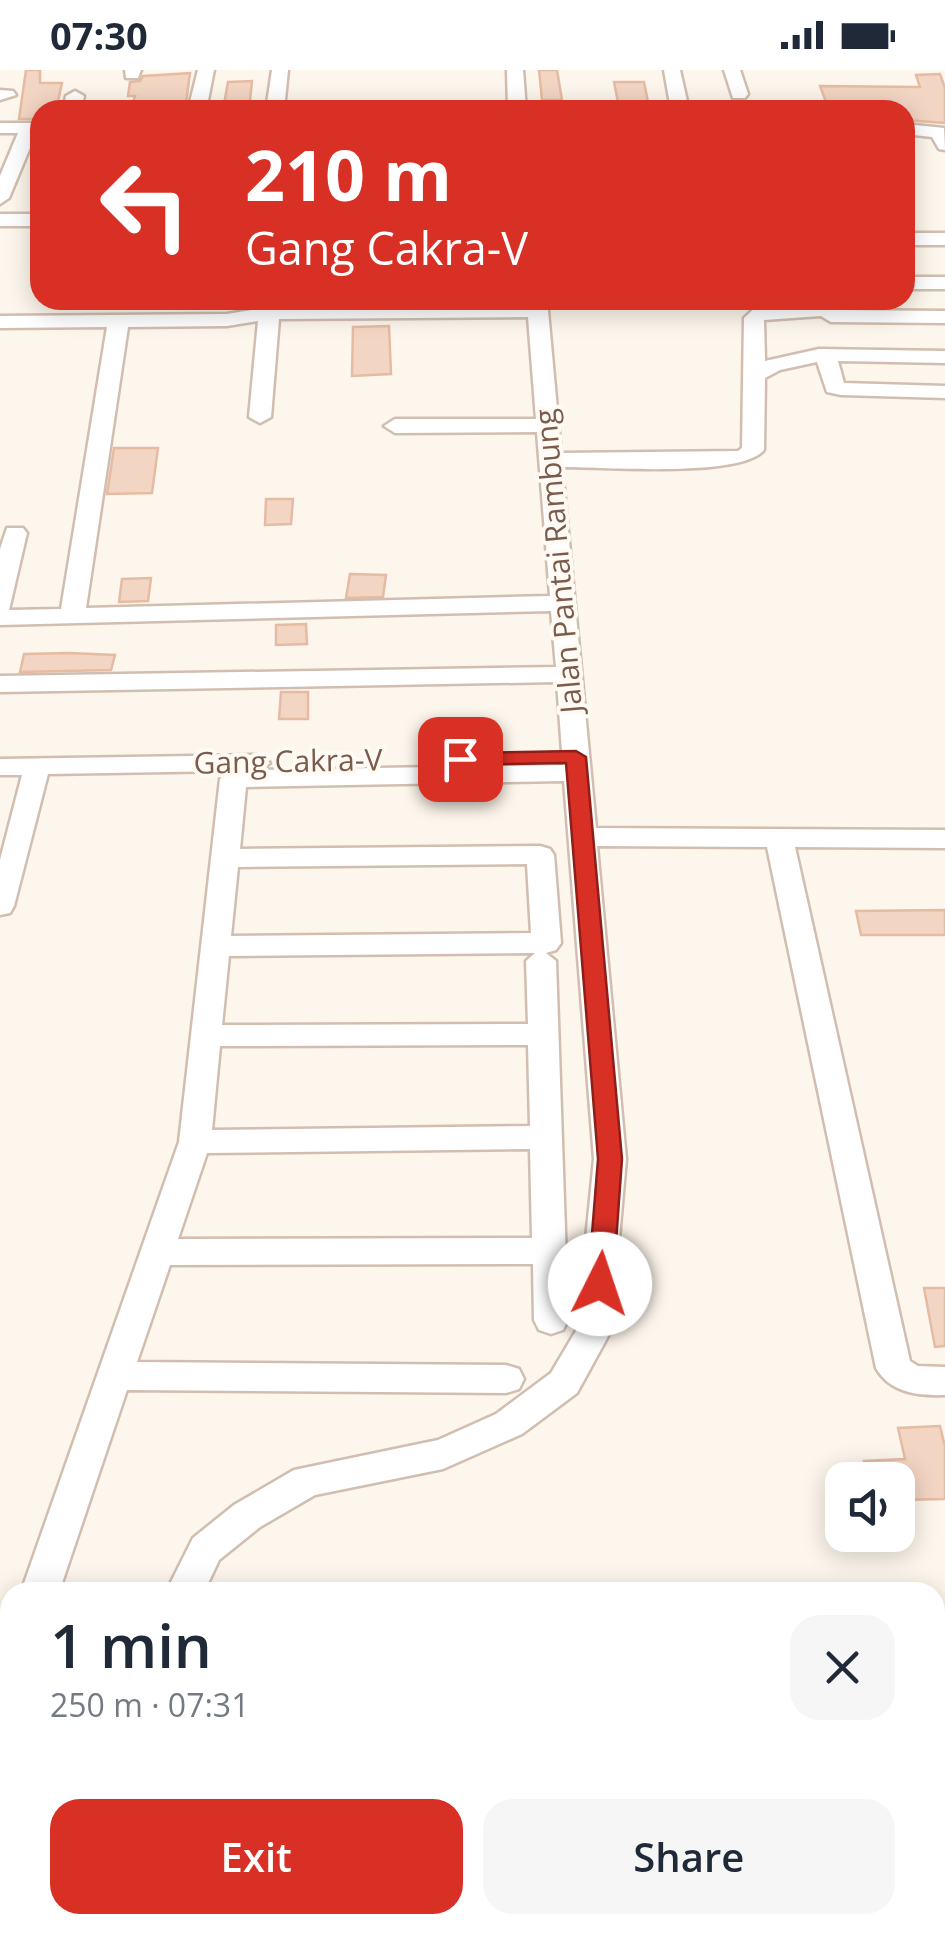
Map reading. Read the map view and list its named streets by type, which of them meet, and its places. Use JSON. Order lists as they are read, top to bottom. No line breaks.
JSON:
{"streets":{"street":["Jalan Pantai Rambung","Gang Cakra-V"]},"crossings":[["Jalan Pantai Rambung","Gang Cakra-V"]],"page":{"status":"07:30","turn":["210 m","Gang Cakra-V"],"heading":["1 min","250 m · 07:31"],"buttons":["Exit","Share"]}}
